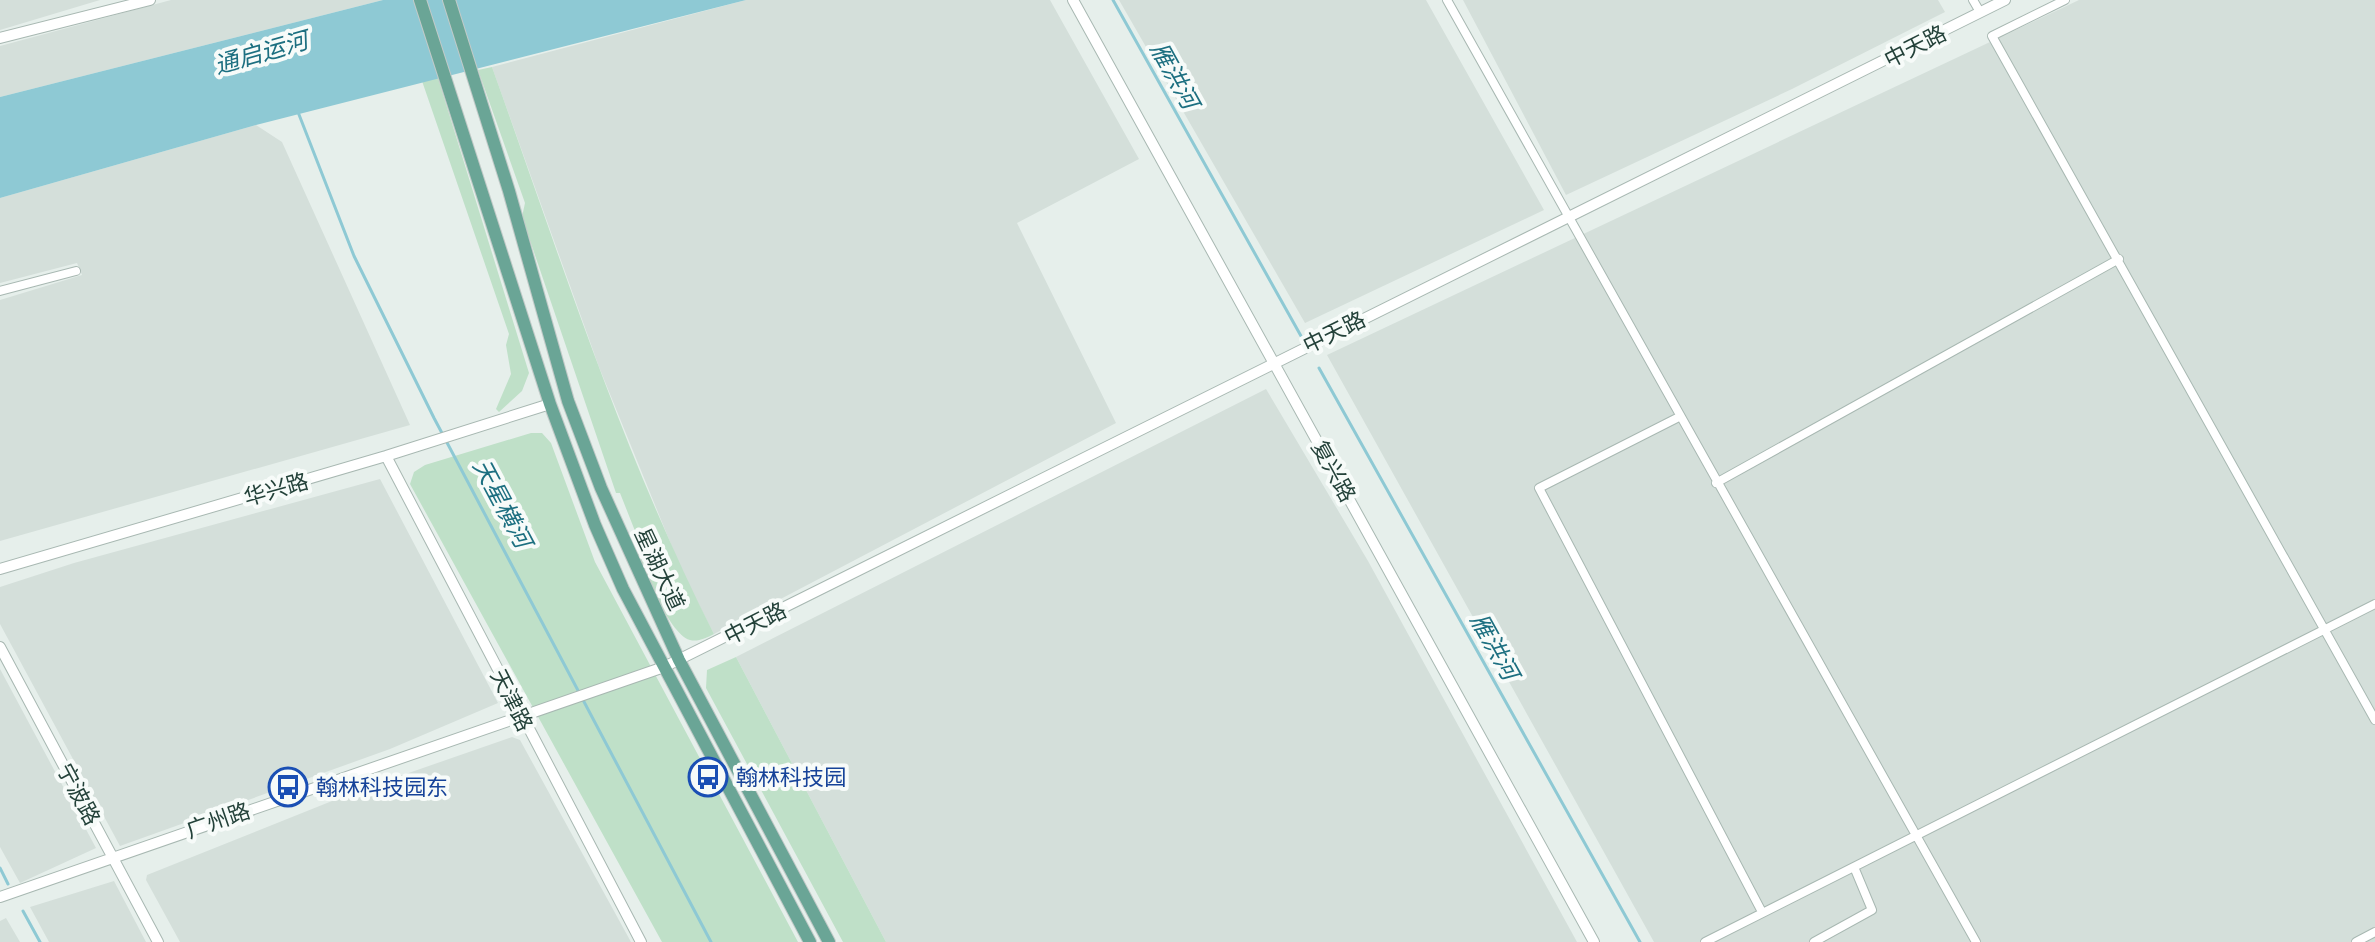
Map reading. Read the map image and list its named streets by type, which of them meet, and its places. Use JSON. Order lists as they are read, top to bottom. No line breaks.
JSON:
{"streets":{"main road":["星湖大道"],"street":["中天路","复兴路","华兴路","天津路","宁波路","广州路"]},"crossings":[["中天路","复兴路"],["中天路","星湖大道"],["中天路","广州路"],["华兴路","星湖大道"],["华兴路","天津路"],["星湖大道","广州路"],["天津路","广州路"],["宁波路","广州路"]],"water":["通启运河","雁洪河","天星横河"],"places":{"bus stop":["翰林科技园","翰林科技园东"]}}
